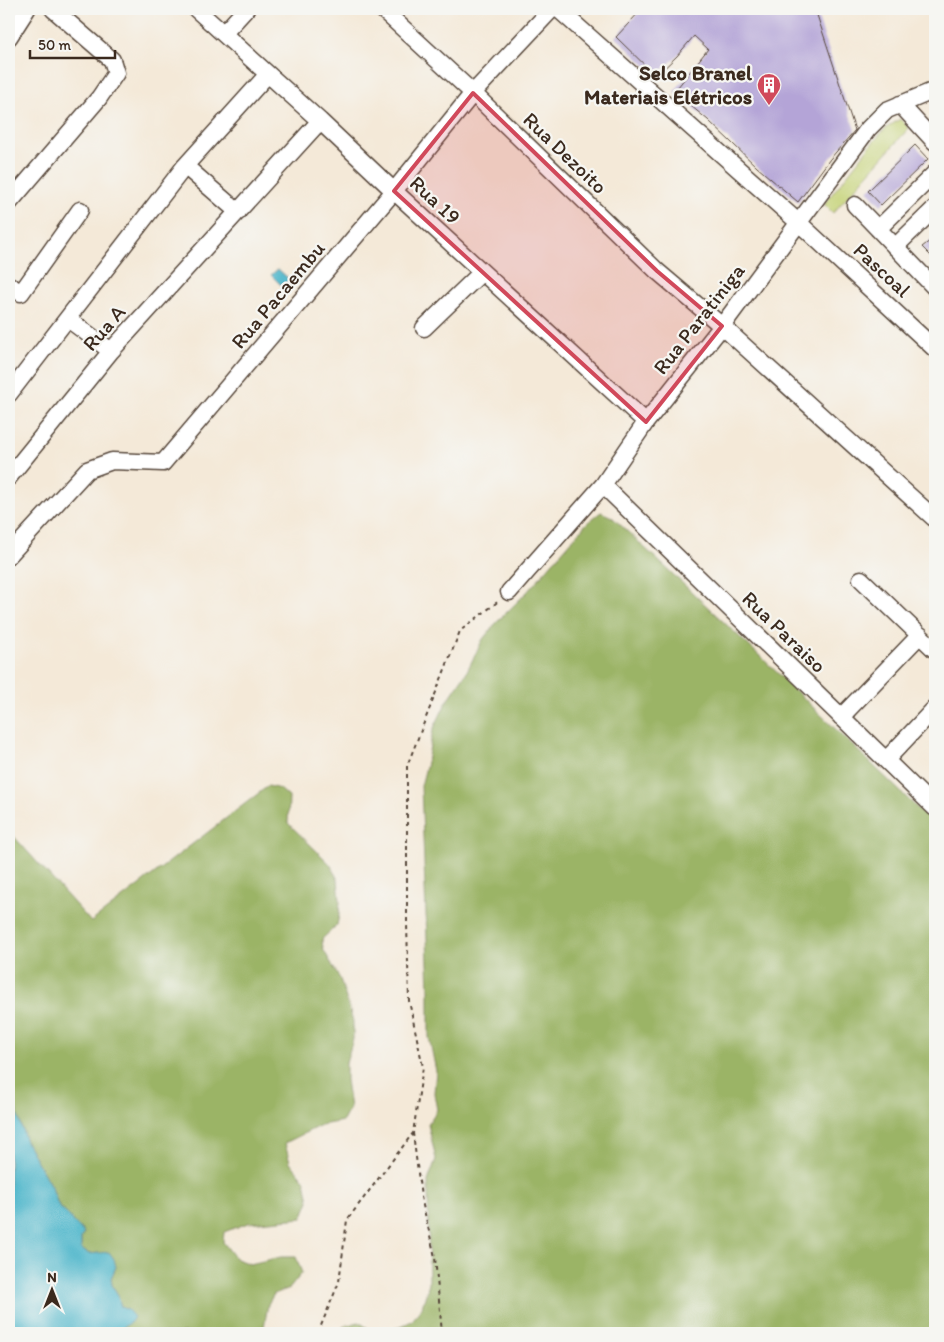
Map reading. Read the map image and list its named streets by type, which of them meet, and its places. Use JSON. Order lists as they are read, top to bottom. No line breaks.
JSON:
{"streets":{"street":["Rua Dezoito","Rua 19","Pascoal","Rua Pacaembu","Rua Paratiniga","Rua A","Rua Paraiso"]},"crossings":[["Rua Dezoito","Rua Pacaembu"],["Rua Dezoito","Rua Paratiniga"],["Rua 19","Rua Pacaembu"],["Rua 19","Rua Paratiniga"],["Rua 19","Rua A"],["Pascoal","Rua Paratiniga"],["Rua Paratiniga","Rua Paraiso"]],"places":{"building":["Selco Branel Materiais Elétricos"]},"scale_bar":"50 m","north":"top"}
